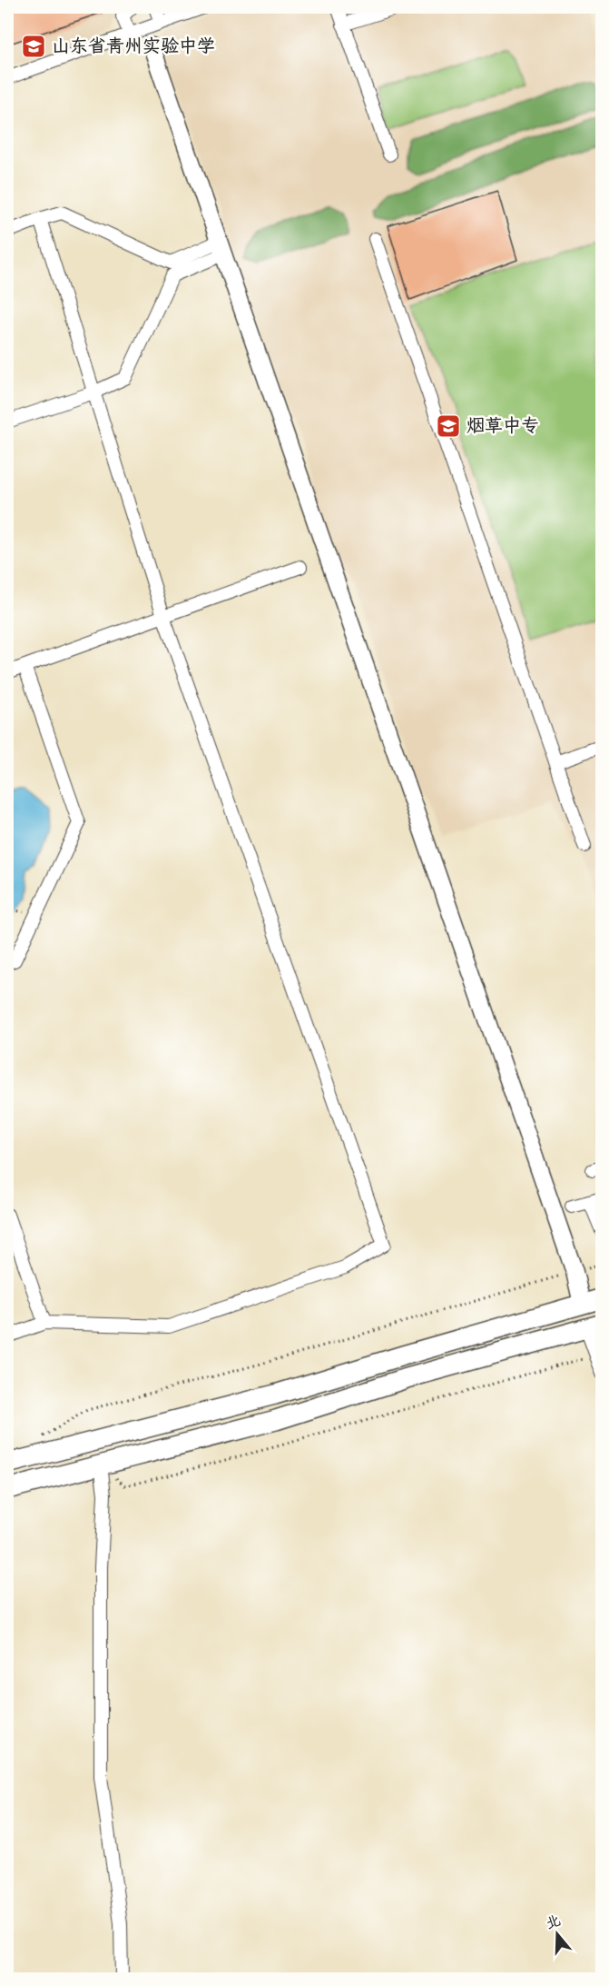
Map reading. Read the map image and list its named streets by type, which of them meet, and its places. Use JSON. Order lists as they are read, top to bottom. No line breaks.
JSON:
{"places":{"school or university":["山东省青州实验中学","烟草中专"]},"north":"top"}
